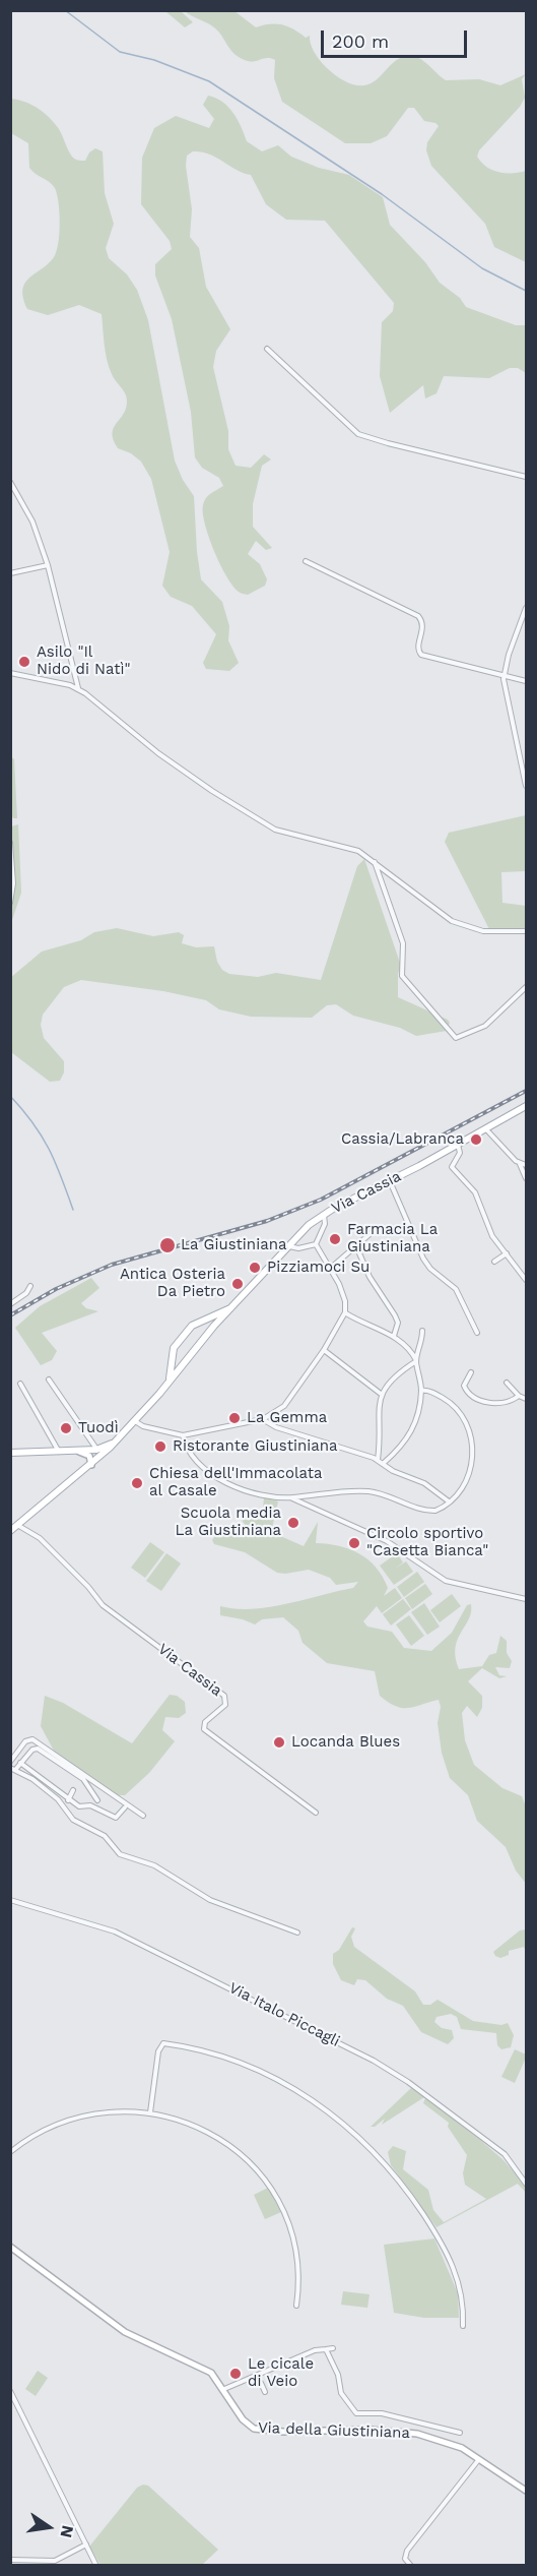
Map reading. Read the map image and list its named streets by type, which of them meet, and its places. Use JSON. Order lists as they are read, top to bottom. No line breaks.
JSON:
{"streets":{"main road":["Via Cassia"],"street":["Via Italo Piccagli","Via della Giustiniana"]},"places":["Asilo \"Il Nido di Natì\"","Cassia/Labranca","Farmacia La Giustiniana","La Giustiniana","Pizziamoci Su","Antica Osteria Da Pietro","La Gemma","Tuodì","Ristorante Giustiniana","Chiesa dell'Immacolata al Casale","Scuola media La Giustiniana","Circolo sportivo \"Casetta Bianca\"","Locanda Blues","Le cicale di Veio"],"scale_bar":"200 m","north":"right"}
